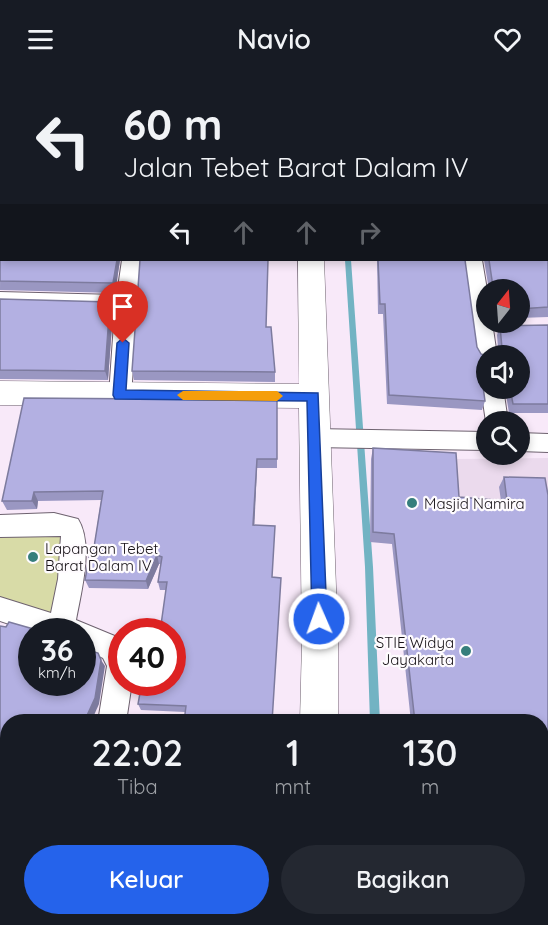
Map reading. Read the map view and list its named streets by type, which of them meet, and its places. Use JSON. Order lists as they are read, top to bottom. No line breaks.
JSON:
{"places":["Masjid Namira","Lapangan Tebet Barat Dalam IV","STIE Widya Jayakarta"],"north":"top","page":{"header":"Navio","turn":["60 m","Jalan Tebet Barat Dalam IV"],"speed":"36 km/h","limit":"40","eta":["22:02","Tiba","1","mnt","130","m"],"buttons":["Keluar","Bagikan"]}}
